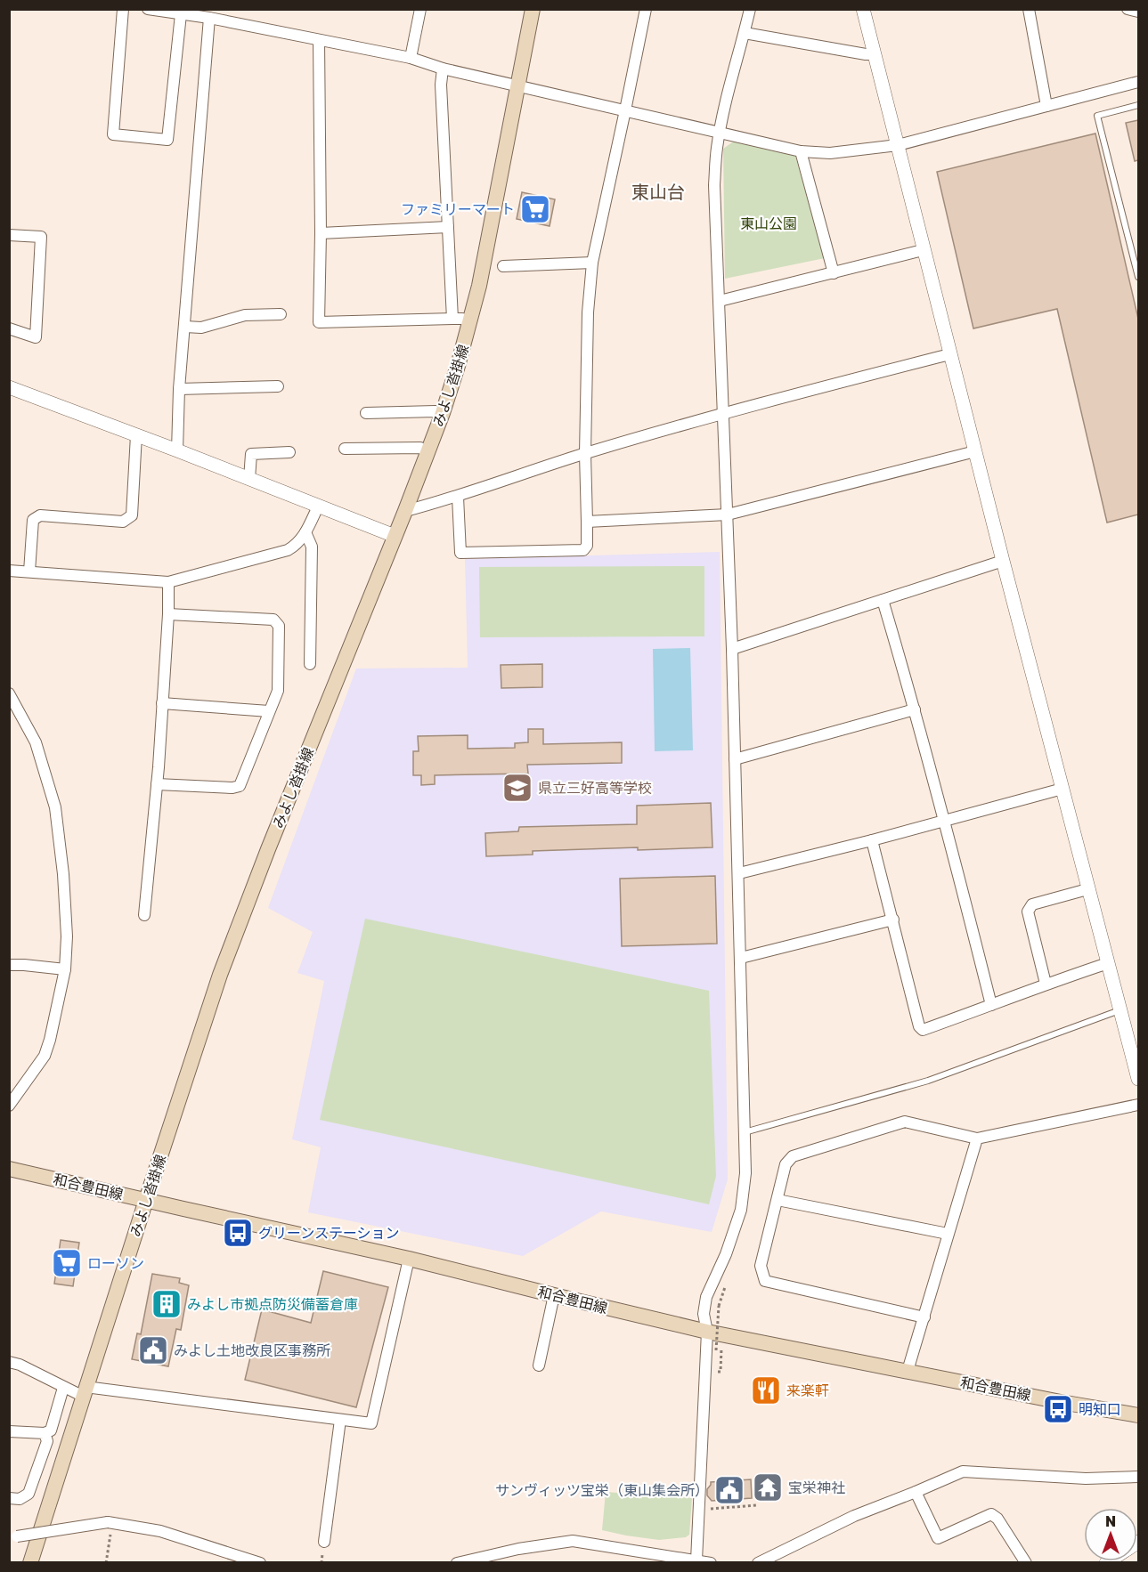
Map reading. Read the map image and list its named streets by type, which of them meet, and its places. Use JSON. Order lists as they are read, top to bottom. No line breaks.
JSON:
{"streets":{"main road":["みよし沓掛線","和合豊田線"]},"crossings":[["みよし沓掛線","和合豊田線"]],"districts":["東山台"],"parks":["東山公園"],"places":{"supermarket":["ファミリーマート","ローソン"],"school or university":["県立三好高等学校"],"bus stop":["グリーンステーション","明知口"],"building":["みよし市拠点防災備蓄倉庫"],"public building":["みよし土地改良区事務所","サンヴィッツ宝栄（東山集会所）"],"restaurant":["来楽軒"],"temple":["宝栄神社"]},"north":"top"}
